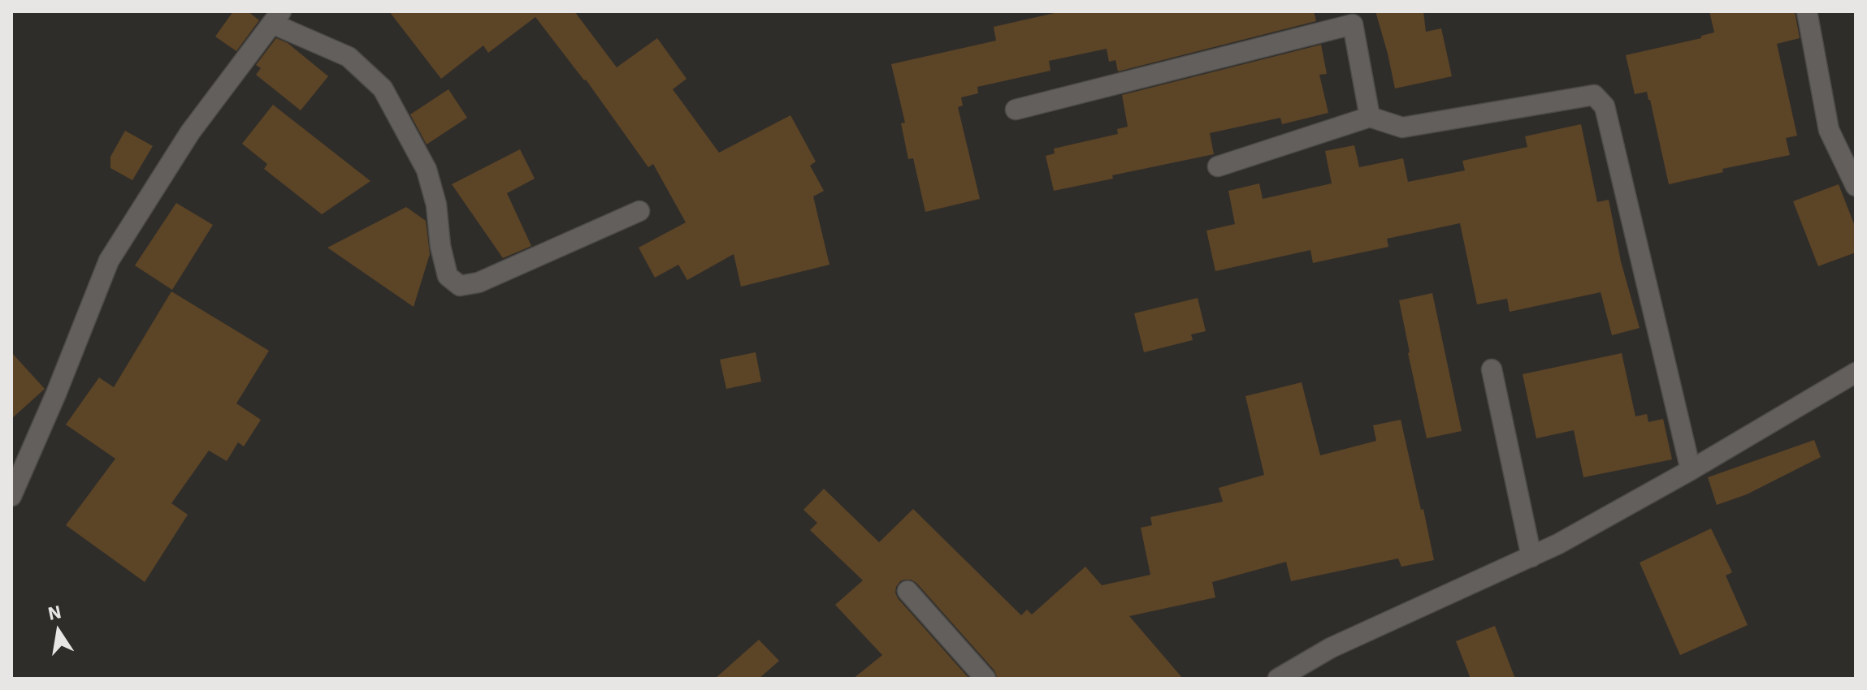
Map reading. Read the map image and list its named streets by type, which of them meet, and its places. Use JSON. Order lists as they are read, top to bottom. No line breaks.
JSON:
{"north":"top"}
